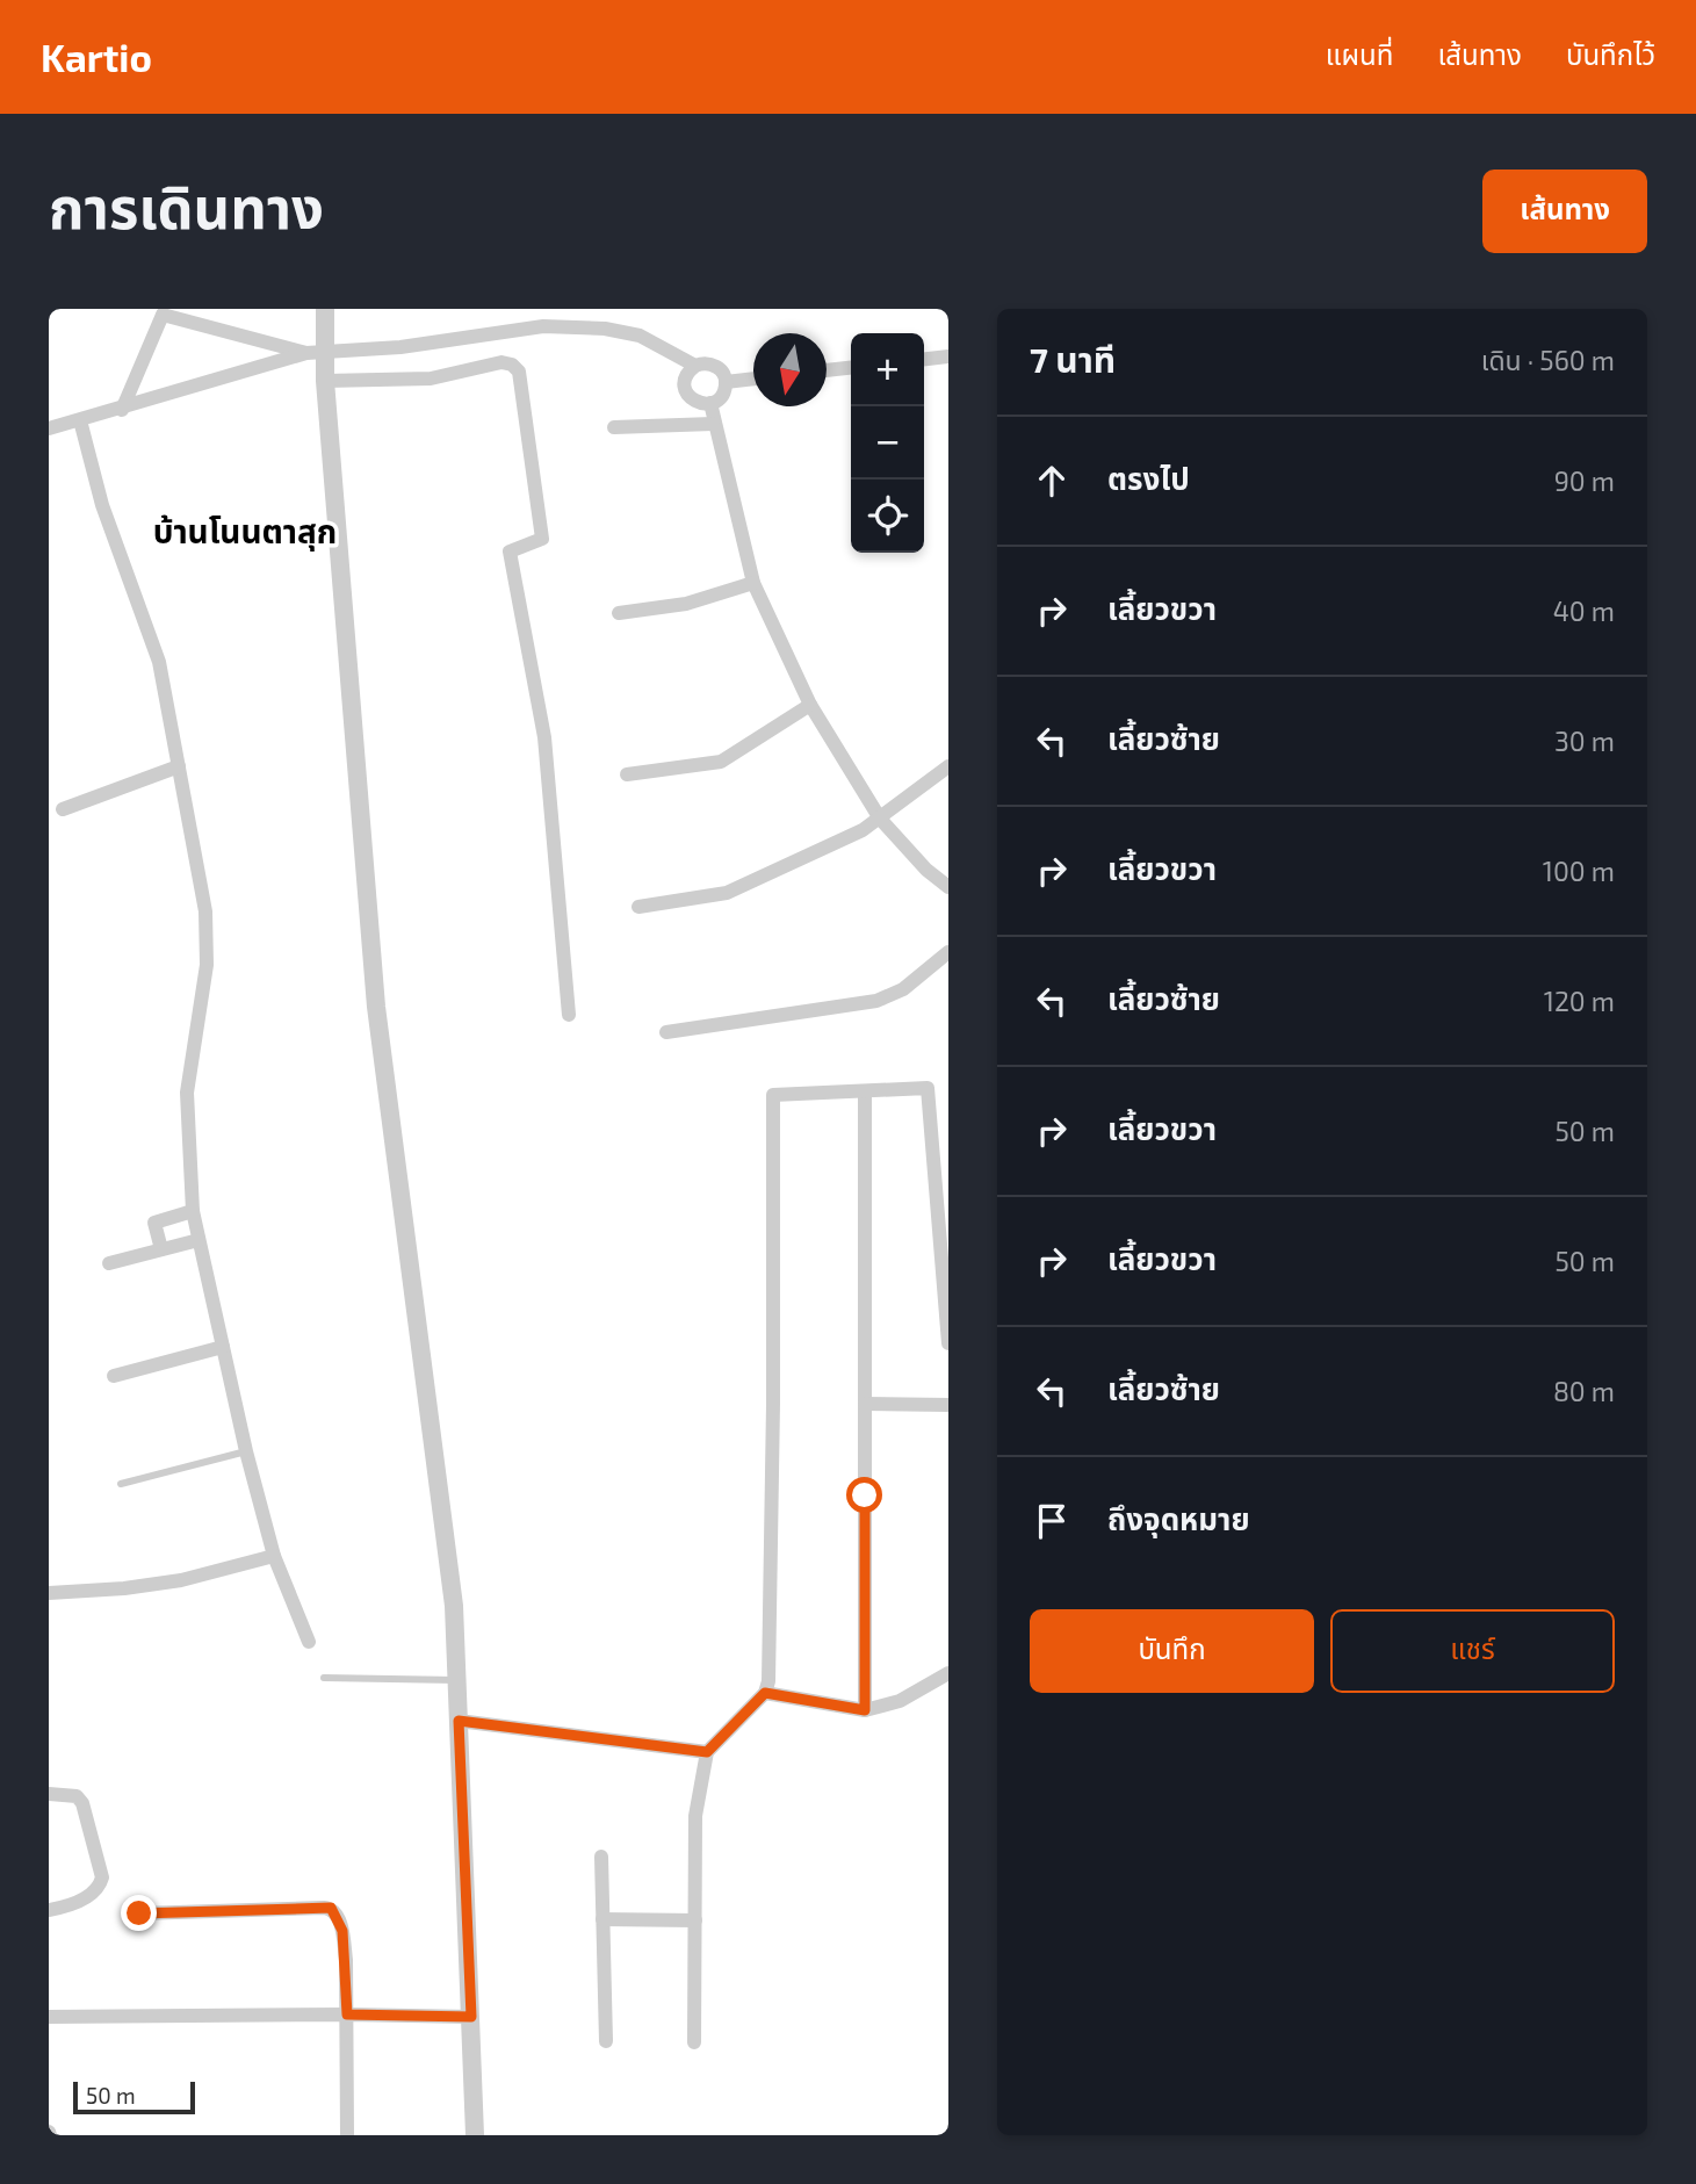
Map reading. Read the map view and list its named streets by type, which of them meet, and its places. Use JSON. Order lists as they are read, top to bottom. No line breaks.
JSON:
{"districts":["บ้านโนนตาสุก"],"scale_bar":"50 m","north":"bottom","page":{"header":"Kartio","nav":["แผนที่","เส้นทาง","บันทึกไว้"],"title":"การเดินทาง","buttons":["เส้นทาง",["บันทึก","แชร์"]],"heading":["7 นาที","เดิน · 560 m"],"map_buttons":["+","−"],"list":[["ตรงไป","90 m"],["เลี้ยวขวา","40 m"],["เลี้ยวซ้าย","30 m"],["เลี้ยวขวา","100 m"],["เลี้ยวซ้าย","120 m"],["เลี้ยวขวา","50 m"],["เลี้ยวขวา","50 m"],["เลี้ยวซ้าย","80 m"],"ถึงจุดหมาย"],"scale":"50 m"}}
